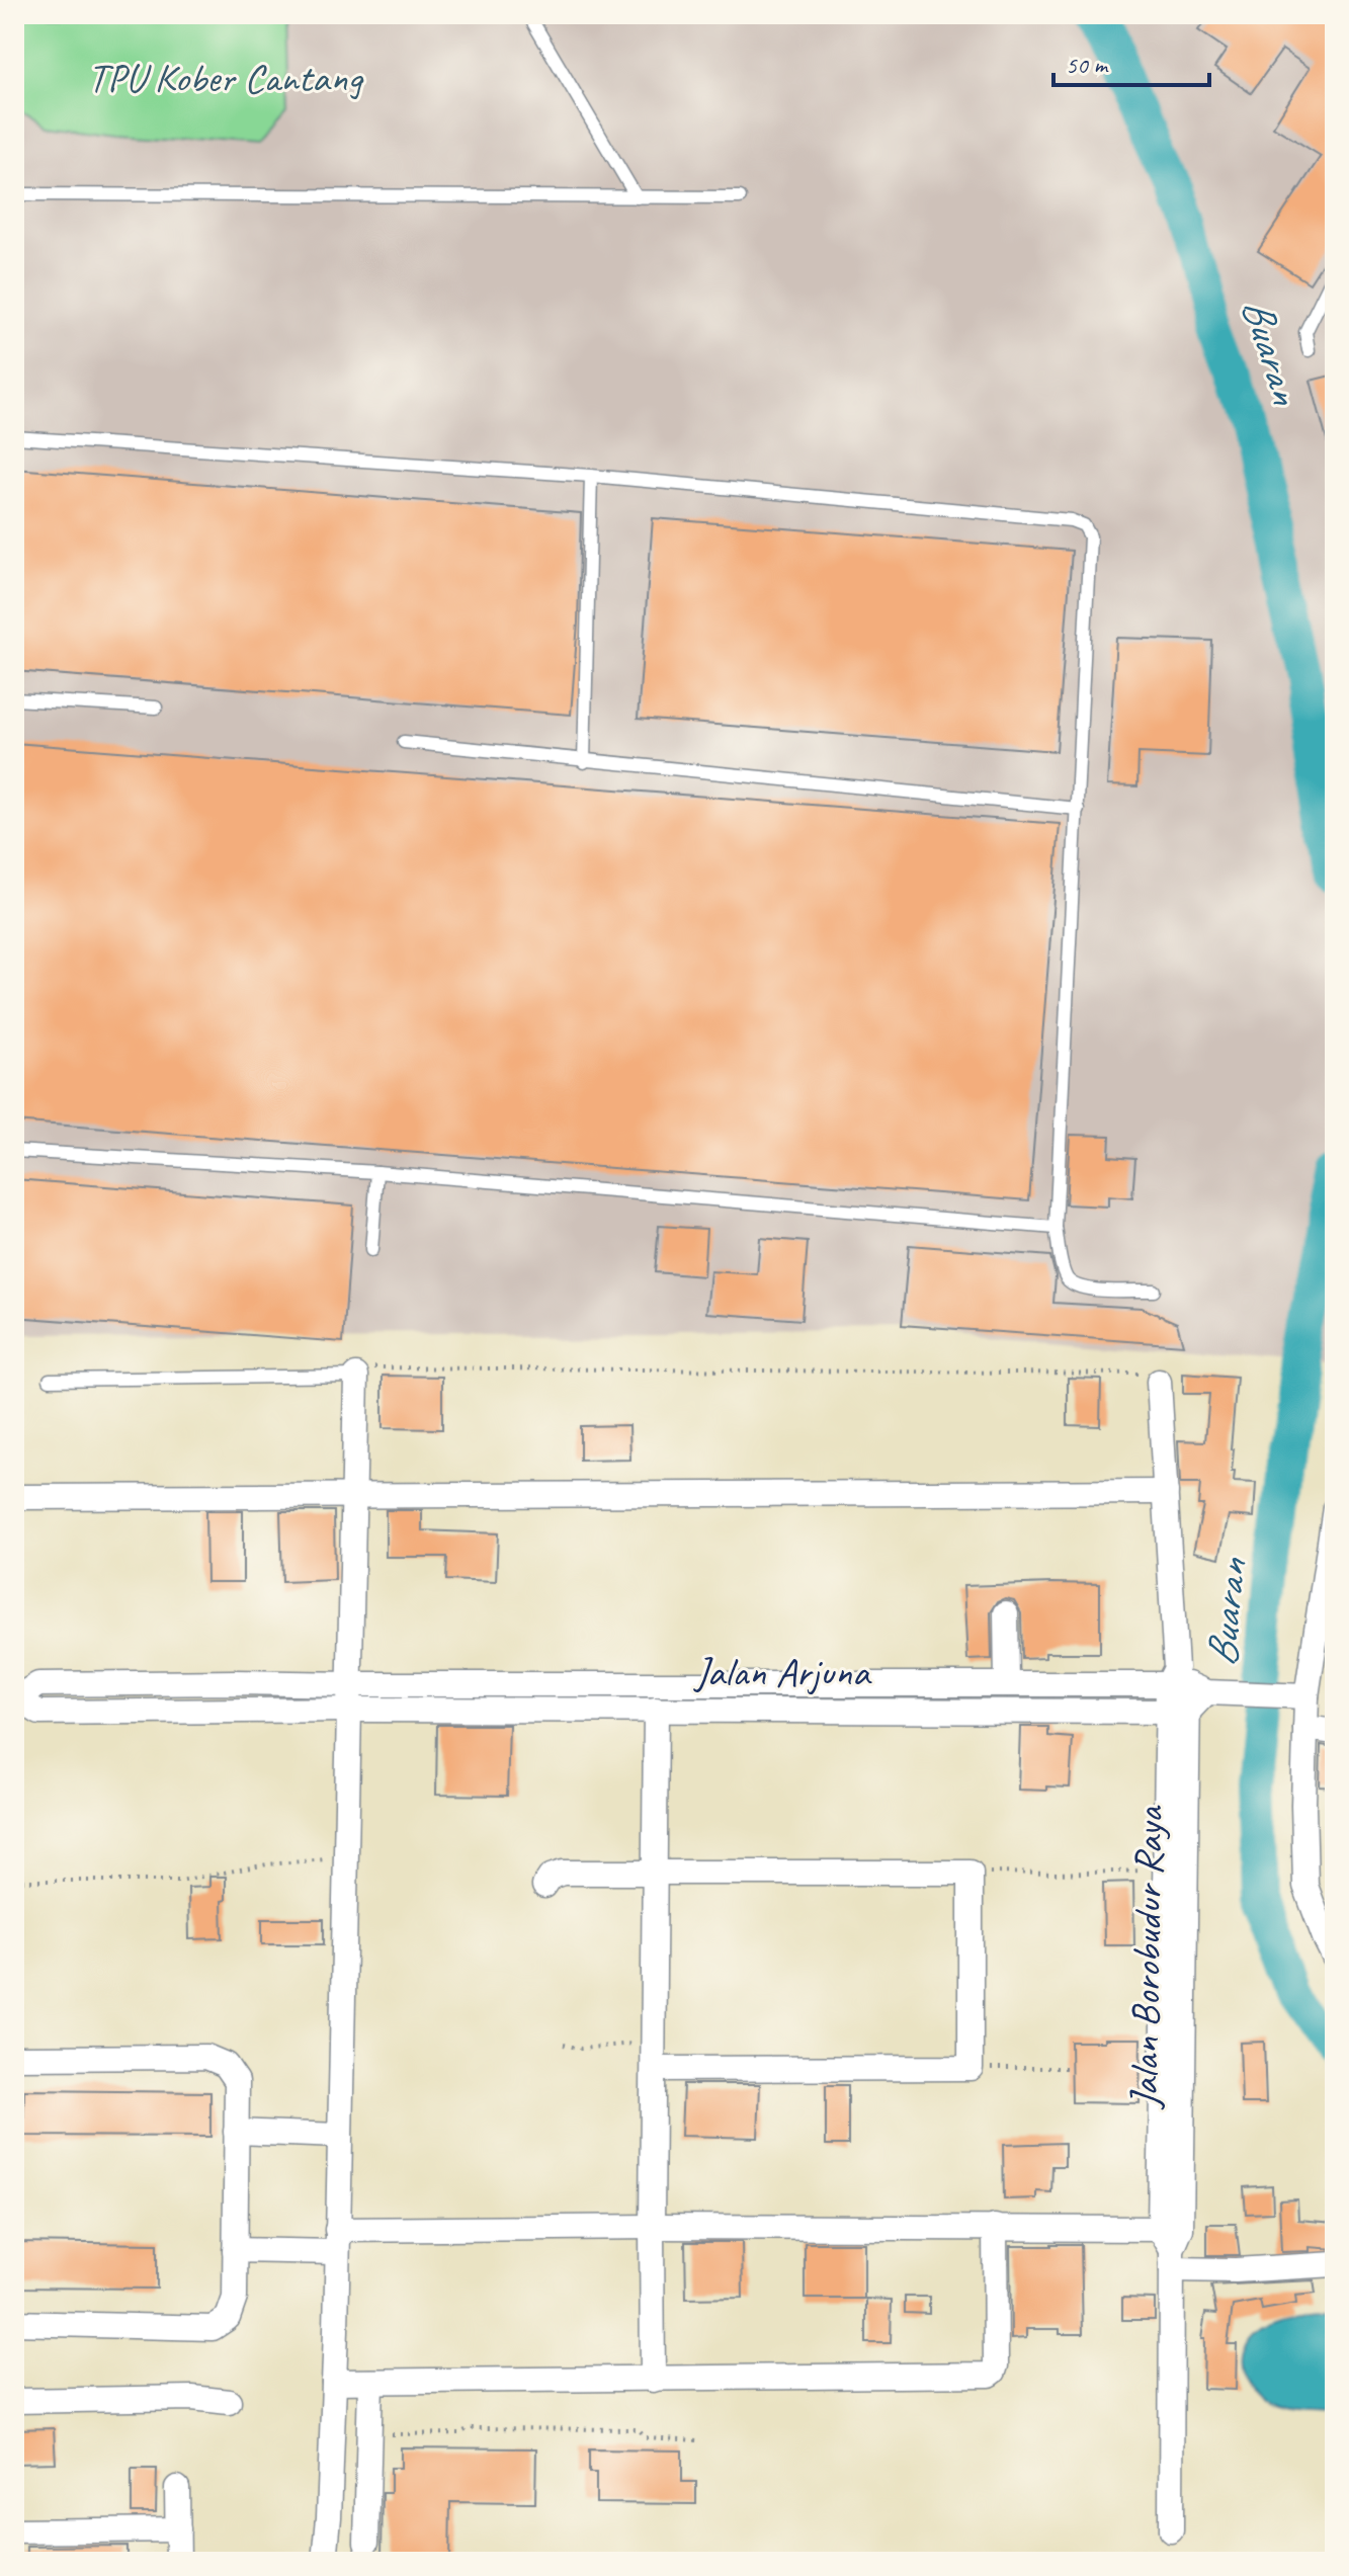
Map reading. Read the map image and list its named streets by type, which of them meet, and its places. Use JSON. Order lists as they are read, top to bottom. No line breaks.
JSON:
{"streets":{"street":["Jalan Arjuna","Jalan Borobudur Raya"]},"crossings":[["Jalan Arjuna","Jalan Borobudur Raya"]],"water":["Buaran"],"parks":["TPU Kober Cantang"],"scale_bar":"50 m"}
